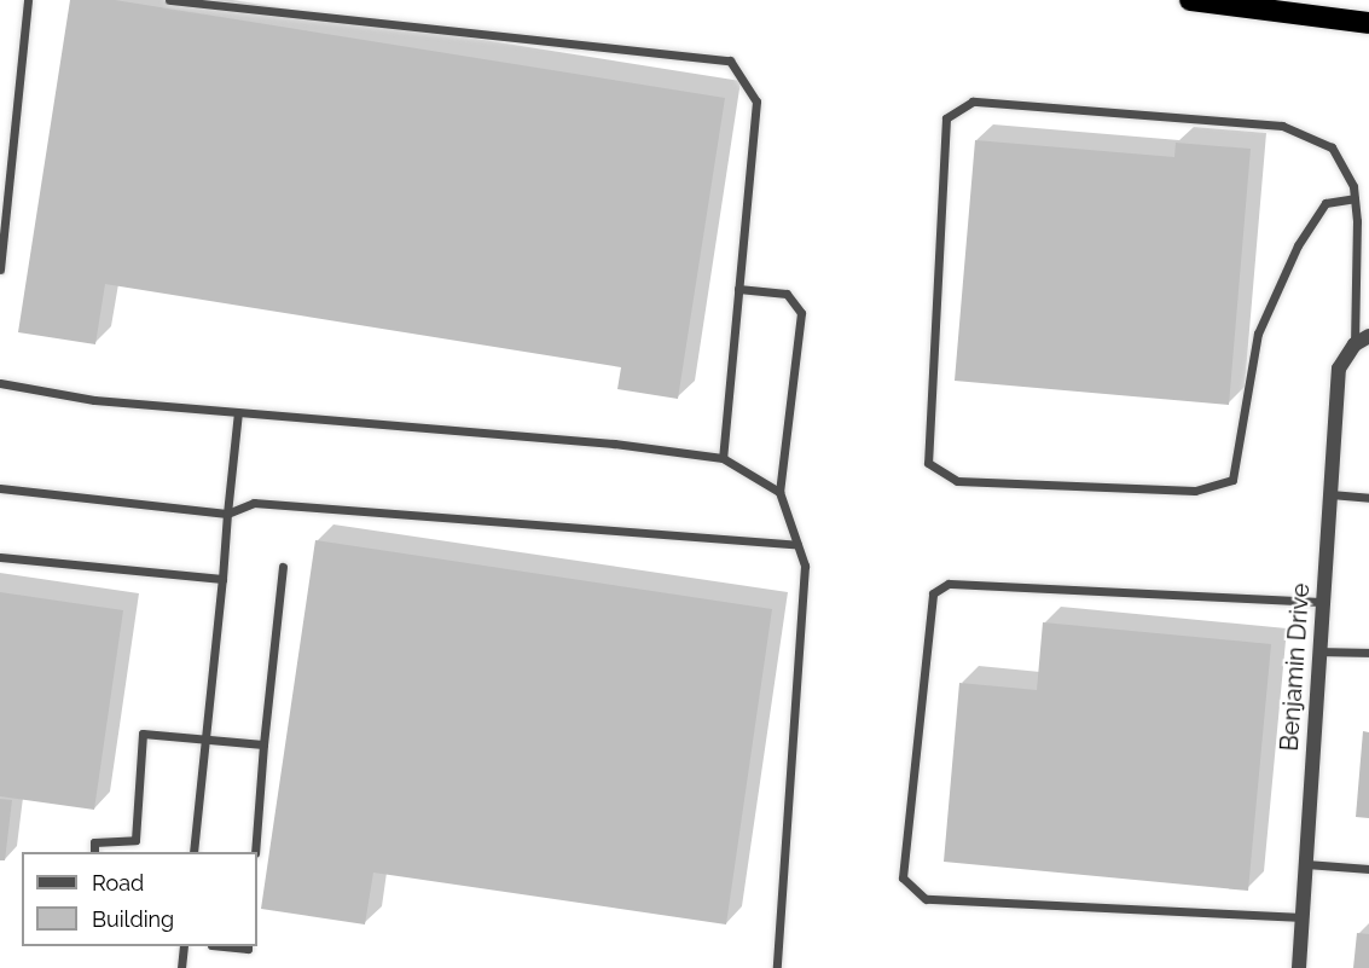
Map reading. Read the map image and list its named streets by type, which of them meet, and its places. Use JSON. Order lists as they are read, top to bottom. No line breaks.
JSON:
{"streets":{"street":["Benjamin Drive"]},"legend":["Road","Building"]}
